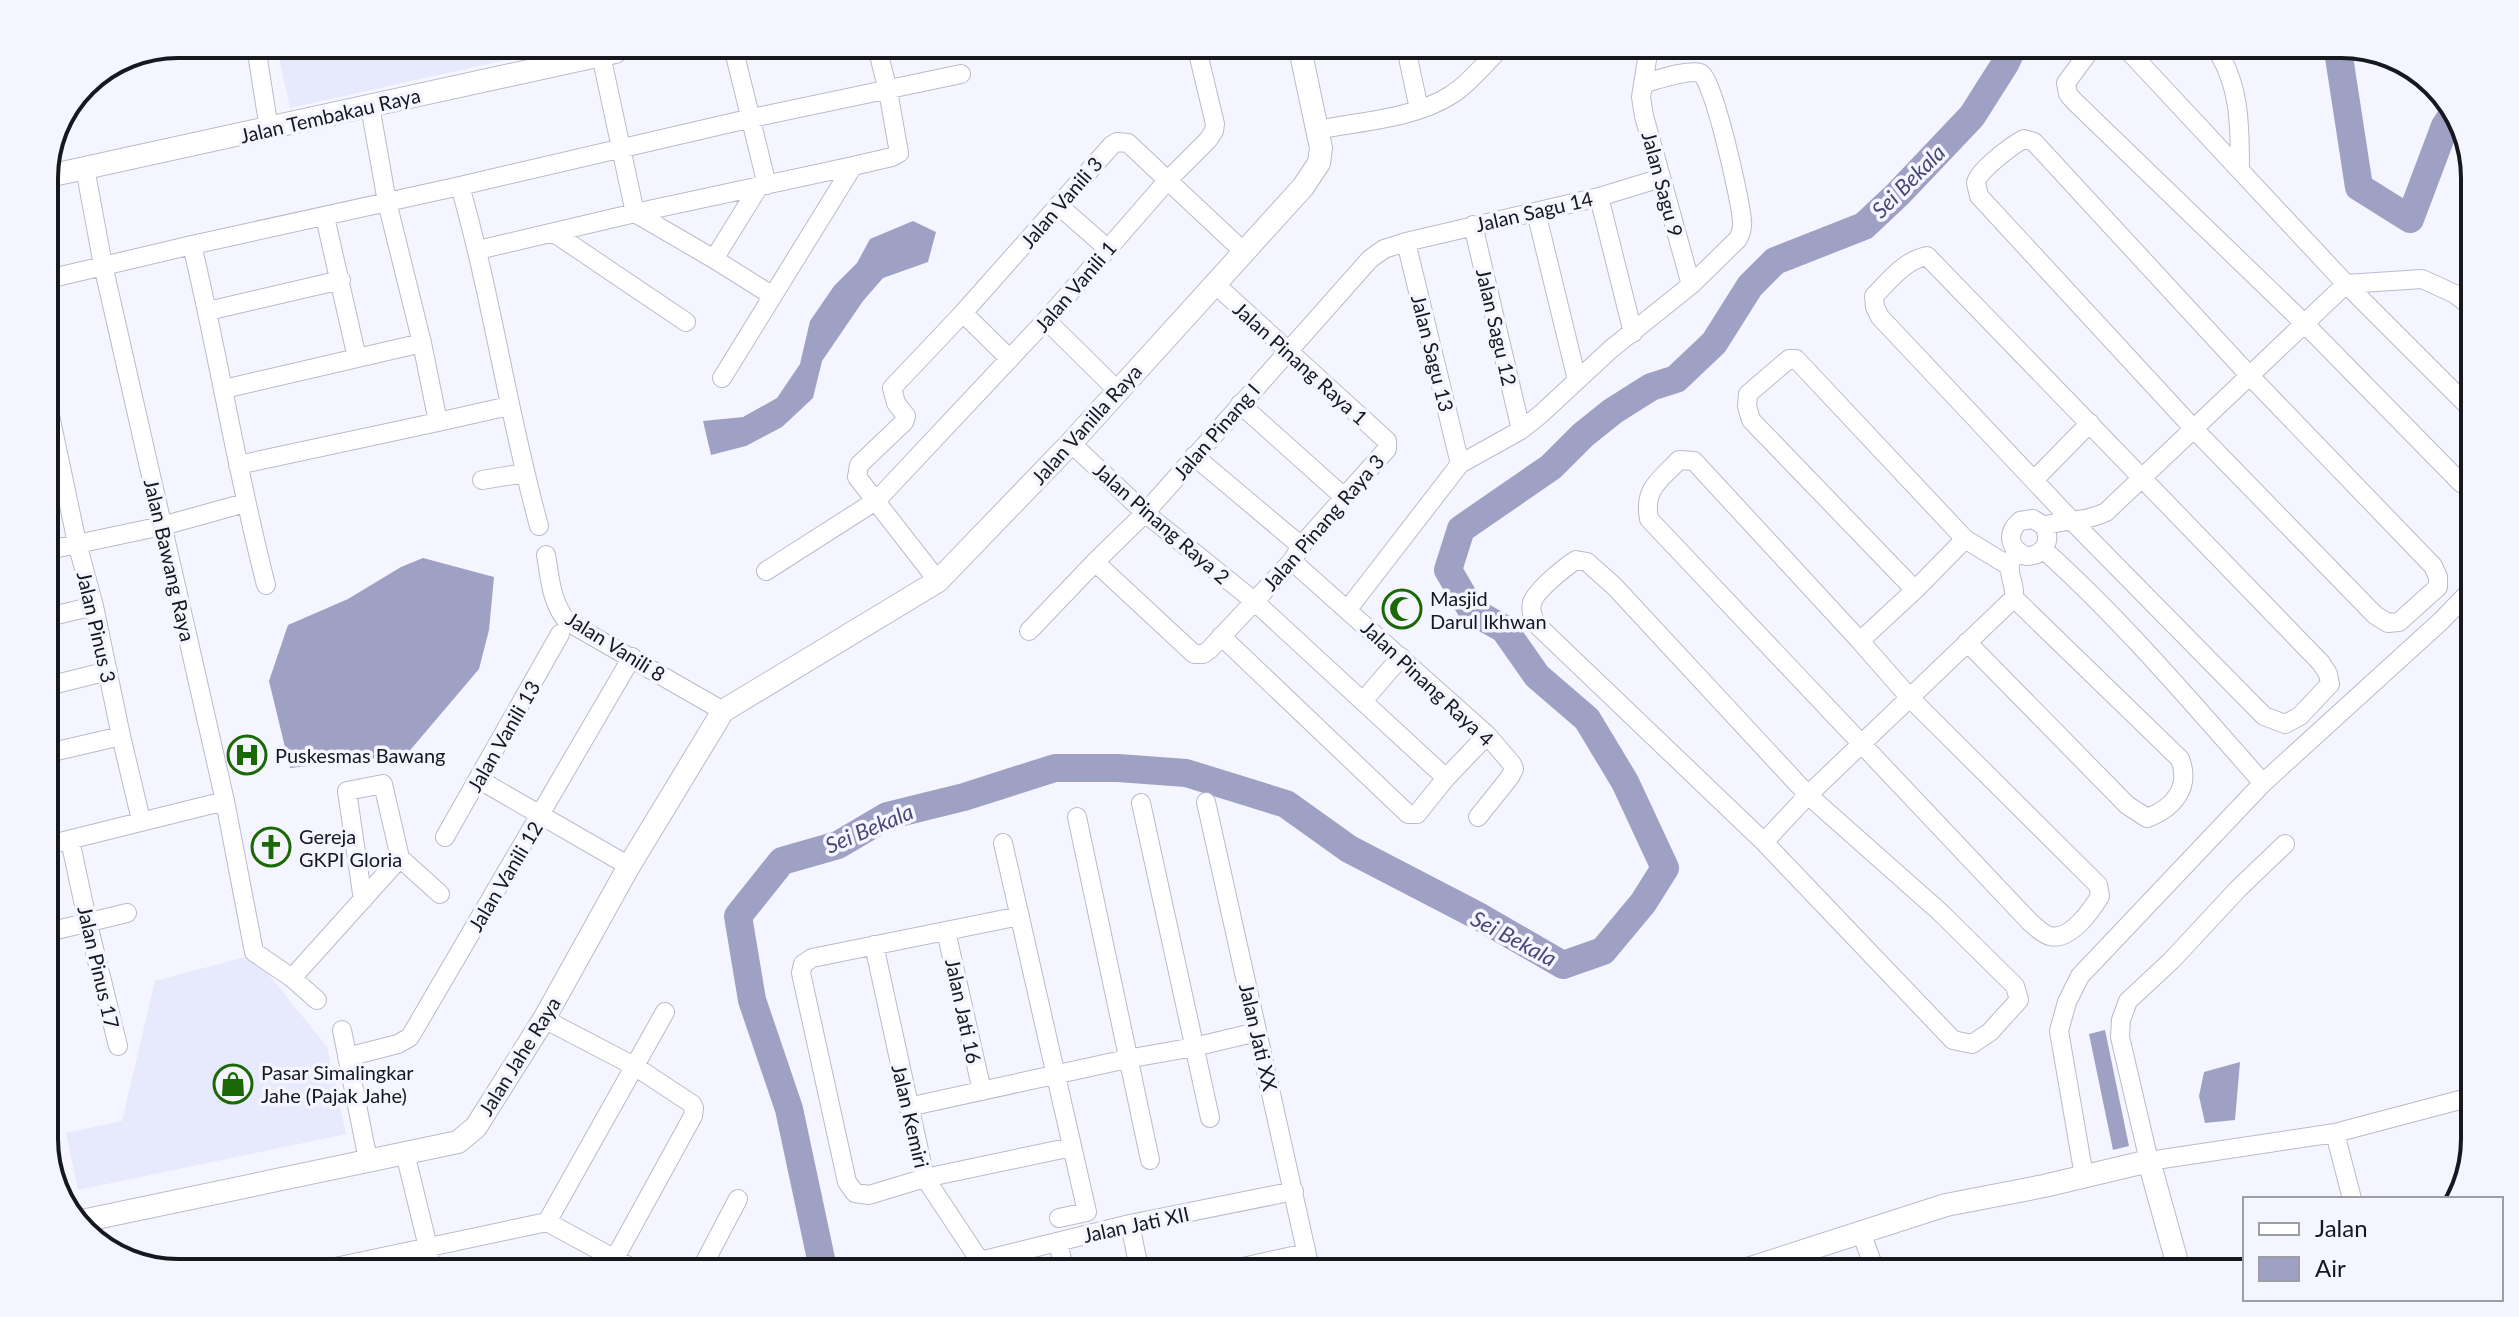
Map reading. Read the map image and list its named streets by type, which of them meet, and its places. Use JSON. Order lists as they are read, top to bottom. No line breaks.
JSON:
{"streets":{"street":["Jalan Tembakau Raya","Jalan Sagu 9","Jalan Vanili 3","Jalan Sagu 14","Jalan Vanili 1","Jalan Sagu 12","Jalan Sagu 13","Jalan Pinang Raya 1","Jalan Vanilla Raya","Jalan Pinang I","Jalan Pinang Raya 3","Jalan Pinang Raya 2","Jalan Bawang Raya","Jalan Pinus 3","Jalan Vanili 8","Jalan Pinang Raya 4","Jalan Vanili 13","Jalan Vanili 12","Jalan Pinus 17","Jalan Jati 16","Jalan Jati XX","Jalan Jahe Raya","Jalan Kemiri","Jalan Jati XII"]},"crossings":[["Jalan Tembakau Raya","Jalan Bawang Raya"],["Jalan Sagu 9","Jalan Sagu 14"],["Jalan Vanili 3","Jalan Vanili 1"],["Jalan Vanili 3","Jalan Vanilla Raya"],["Jalan Sagu 14","Jalan Sagu 12"],["Jalan Sagu 14","Jalan Sagu 13"],["Jalan Sagu 14","Jalan Pinang Raya 1"],["Jalan Sagu 14","Jalan Pinang I"],["Jalan Pinang Raya 1","Jalan Vanilla Raya"],["Jalan Pinang Raya 1","Jalan Pinang I"],["Jalan Pinang Raya 1","Jalan Pinang Raya 3"],["Jalan Vanilla Raya","Jalan Pinang Raya 2"],["Jalan Vanilla Raya","Jalan Vanili 8"],["Jalan Vanilla Raya","Jalan Jahe Raya"],["Jalan Pinang I","Jalan Pinang Raya 2"],["Jalan Pinang I","Jalan Pinang Raya 4"],["Jalan Pinang Raya 3","Jalan Pinang Raya 2"],["Jalan Pinang Raya 3","Jalan Pinang Raya 4"],["Jalan Vanili 8","Jalan Vanili 12"],["Jalan Vanili 8","Jalan Jahe Raya"],["Jalan Jati XX","Jalan Jati XII"]],"water":["Sei Bekala"],"places":{"mosque":["Masjid Darul Ikhwan"],"hospital":["Puskesmas Bawang"],"church":["Gereja GKPI Gloria"],"shop":["Pasar Simalingkar Jahe (Pajak Jahe)"]},"legend":["Jalan","Air"]}
